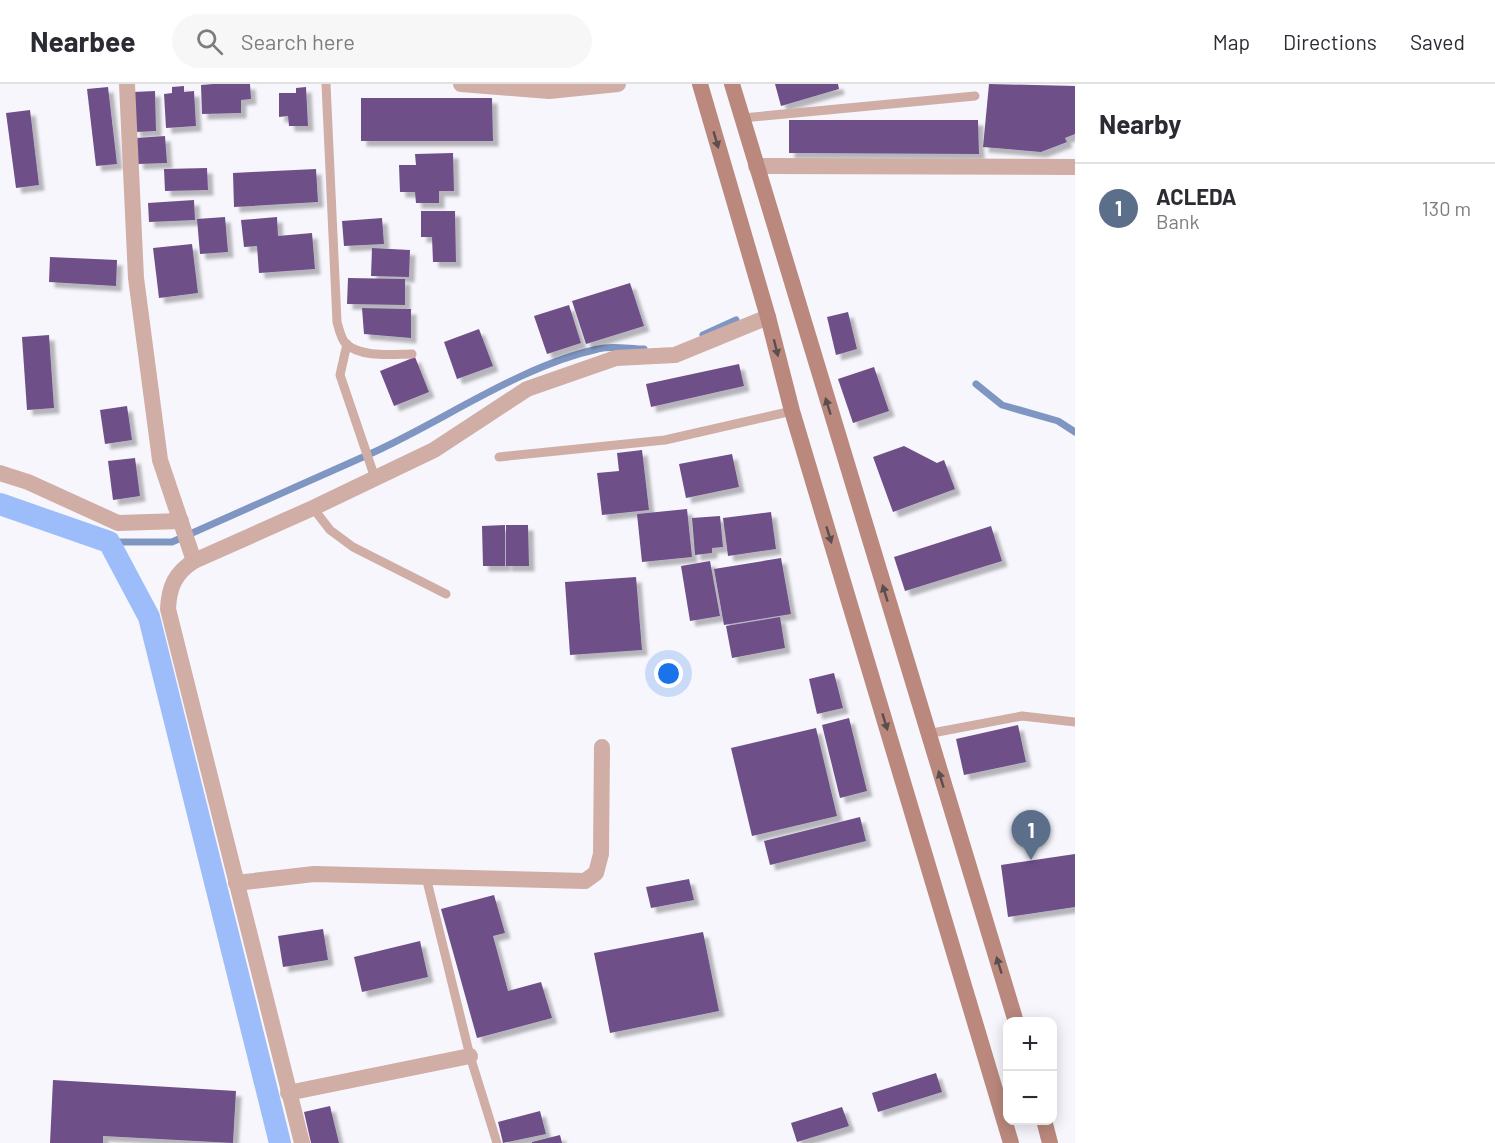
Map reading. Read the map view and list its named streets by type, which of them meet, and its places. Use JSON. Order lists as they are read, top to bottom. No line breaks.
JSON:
{"page":{"header":"Nearbee","search":"Search here","nav":["Map","Directions","Saved"],"heading":"Nearby","list":[{"mark":"1","name":"ACLEDA","note":"Bank","value":"130 m"}],"pins":"1","map_buttons":["+","−"]}}
